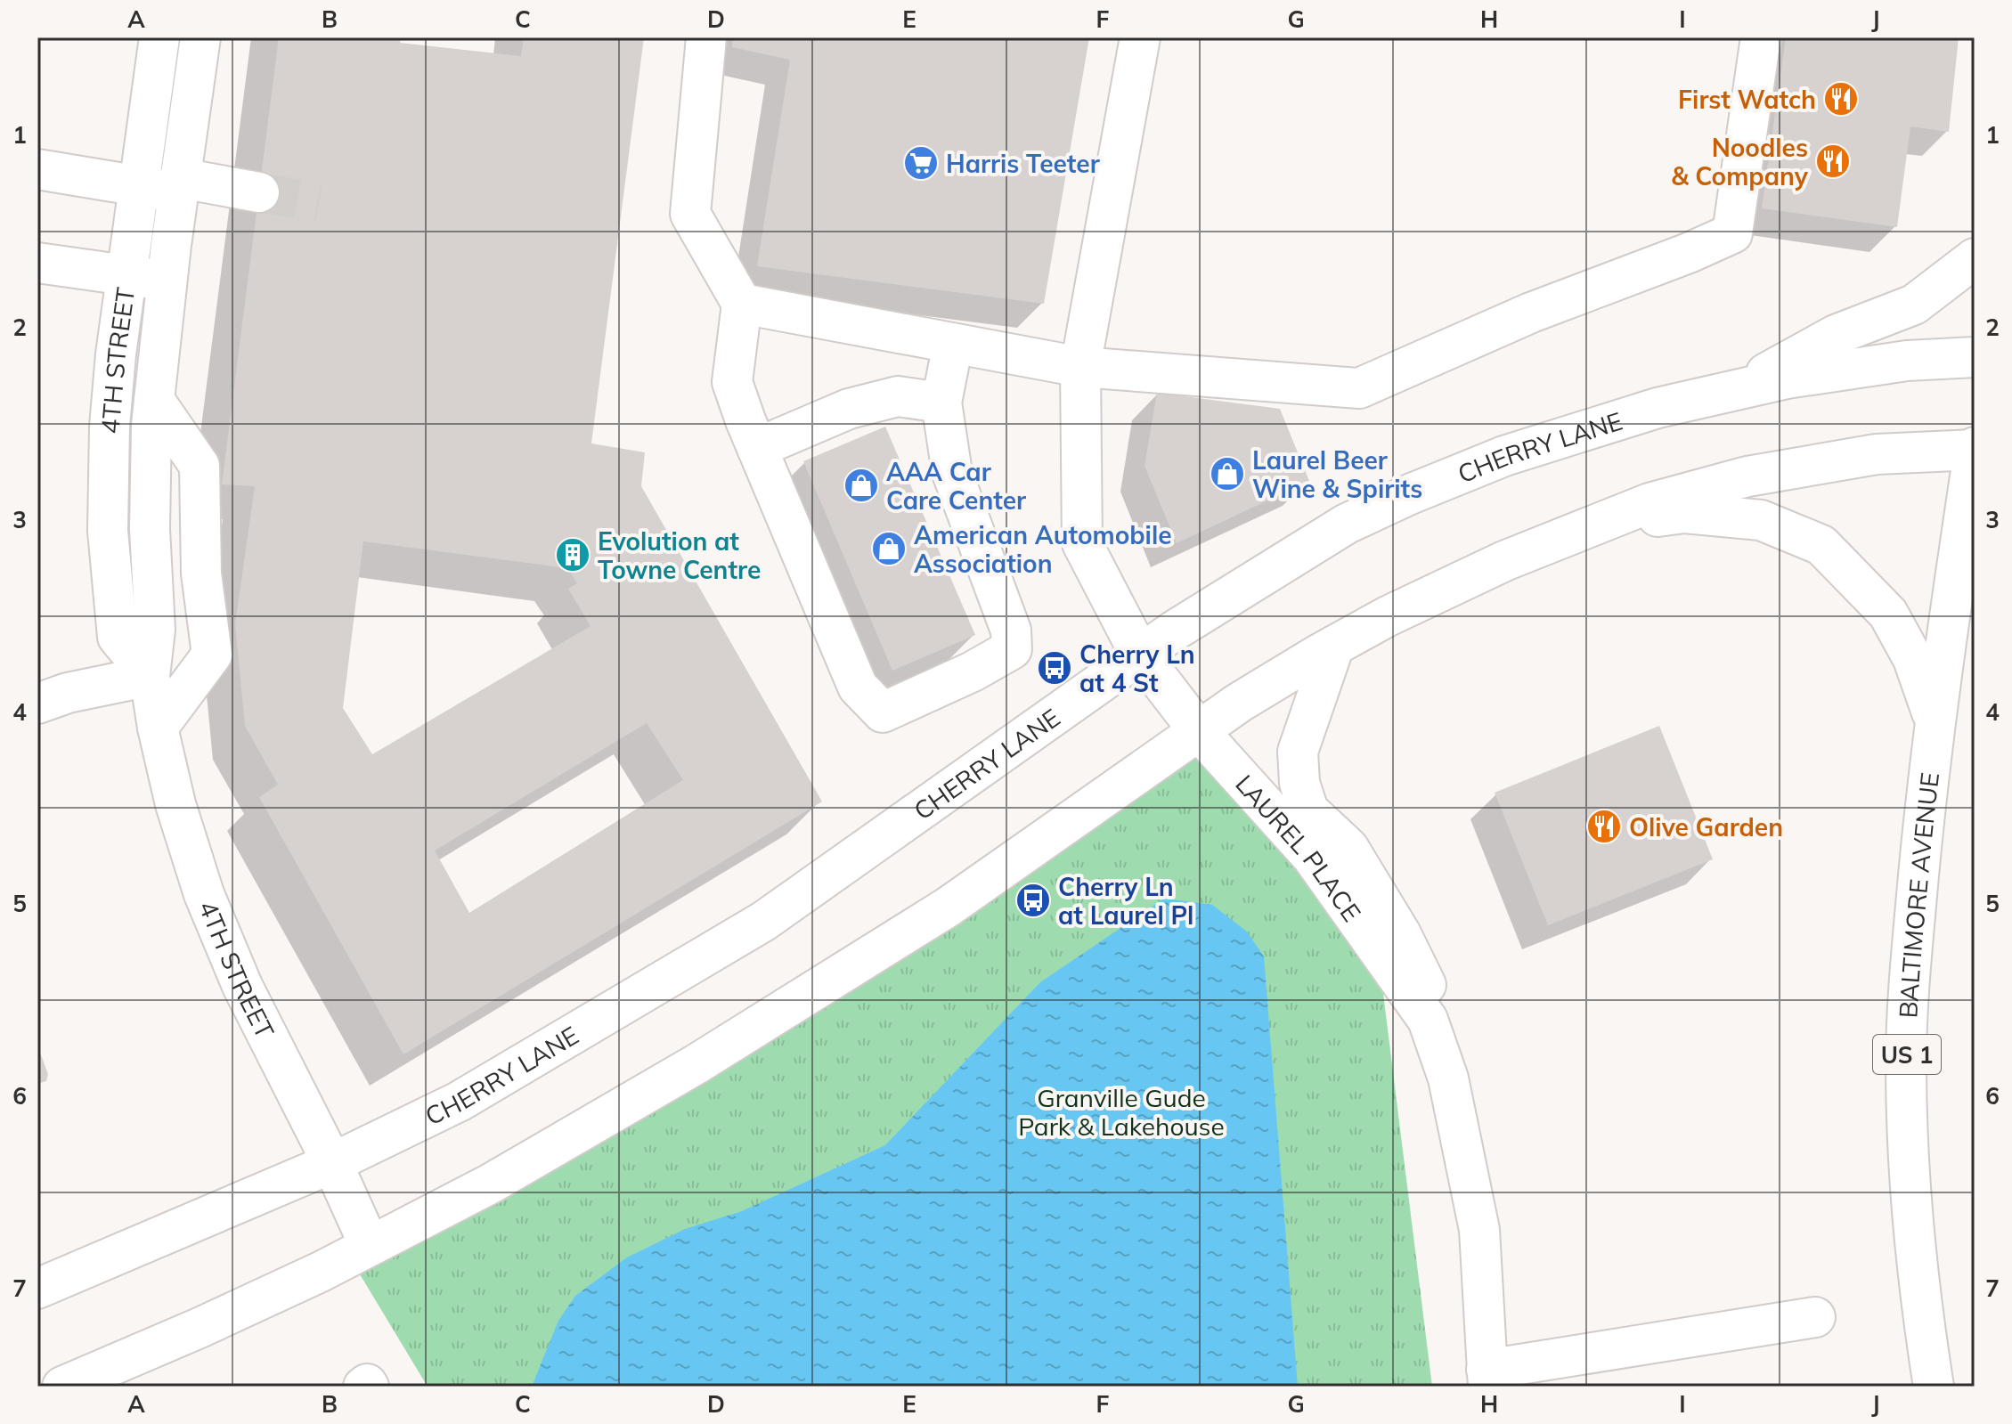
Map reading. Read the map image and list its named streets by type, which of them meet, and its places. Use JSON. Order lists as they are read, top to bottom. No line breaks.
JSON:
{"streets":{"main road":["4TH STREET","CHERRY LANE","LAUREL PLACE","BALTIMORE AVENUE","US 1"]},"crossings":[["4TH STREET","CHERRY LANE"],["CHERRY LANE","LAUREL PLACE"]],"parks":["Granville Gude Park & Lakehouse"],"places":{"restaurant":["First Watch","Noodles & Company","Olive Garden"],"supermarket":["Harris Teeter"],"shop":["Laurel Beer Wine & Spirits","AAA Car Care Center","American Automobile Association"],"building":["Evolution at Towne Centre"],"bus stop":["Cherry Ln at 4 St","Cherry Ln at Laurel Pl"]},"grid":{"columns":["A","B","C","D","E","F","G","H","I","J"],"rows":["1","2","3","4","5","6","7"]}}
